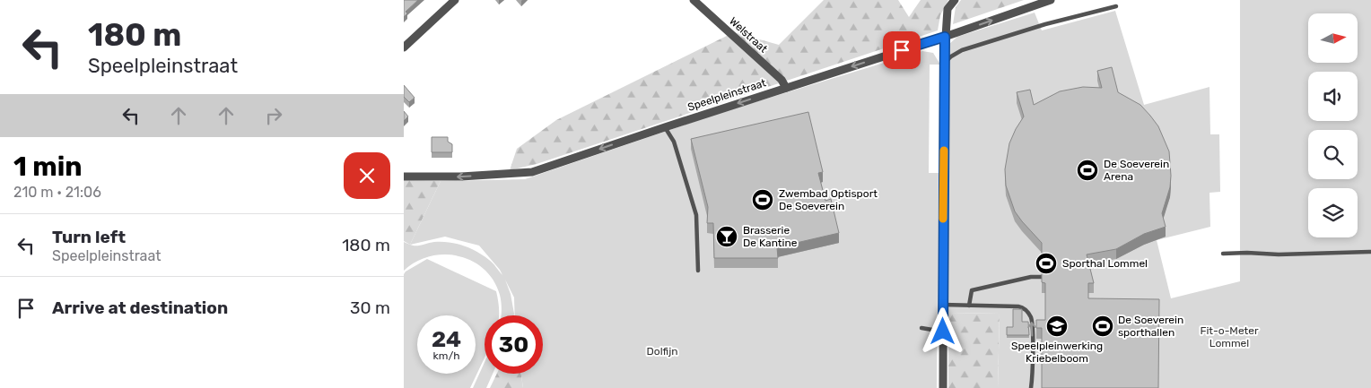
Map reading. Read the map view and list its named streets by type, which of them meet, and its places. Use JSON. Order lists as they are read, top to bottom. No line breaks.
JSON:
{"streets":{"street":["Welstraat","Speelpleinstraat"]},"crossings":[["Welstraat","Speelpleinstraat"]],"parks":["Fit-o-Meter Lommel","Dolfijn"],"places":{"sports":["De Soeverein Arena","Zwembad Optisport De Soeverein","Sporthal Lommel","De Soeverein sporthallen"],"bar":["Brasserie De Kantine"],"school or university":["Speelpleinwerking Kriebelboom"]},"north":"right","page":{"turn":["180 m","Speelpleinstraat"],"heading":["1 min","210 m · 21:06"],"list":[{"name":"Turn left","note":"Speelpleinstraat","value":"180 m"},{"name":"Arrive at destination","value":"30 m"}],"speed":"24 km/h","limit":"30"}}
